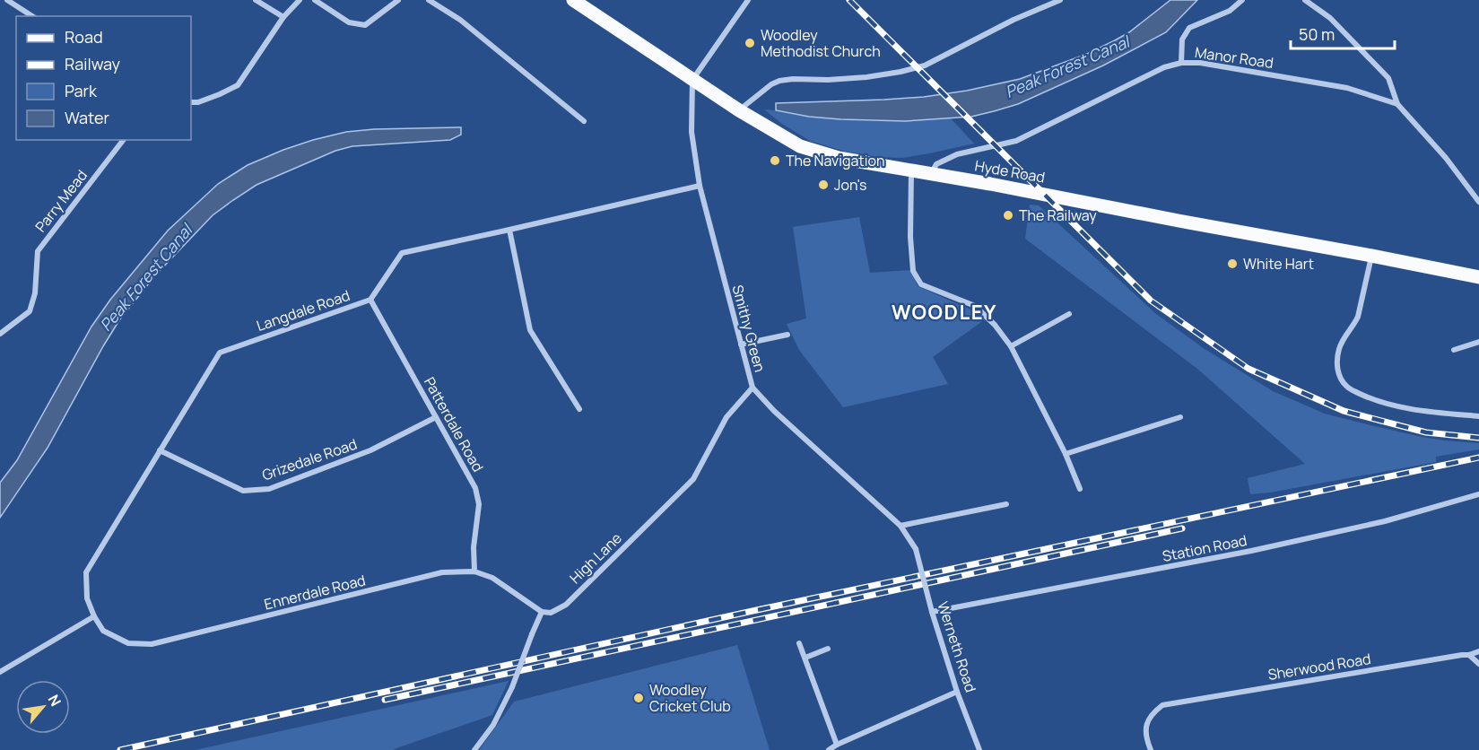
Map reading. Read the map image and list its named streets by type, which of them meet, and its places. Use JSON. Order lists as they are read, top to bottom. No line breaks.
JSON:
{"streets":{"main road":["Hyde Road"],"street":["Manor Road","Parry Mead","Langdale Road","Smithy Green","Patterdale Road","Grizedale Road","Station Road","High Lane","Ennerdale Road","Werneth Road","Sherwood Road"]},"crossings":[["Manor Road","Hyde Road"],["Hyde Road","Smithy Green"],["Langdale Road","Smithy Green"],["Langdale Road","Patterdale Road"],["Langdale Road","Grizedale Road"],["Langdale Road","Ennerdale Road"],["Smithy Green","High Lane"],["Smithy Green","Werneth Road"],["Patterdale Road","Grizedale Road"],["Patterdale Road","Ennerdale Road"],["Station Road","Werneth Road"],["High Lane","Ennerdale Road"]],"districts":["WOODLEY"],"water":["Peak Forest Canal"],"places":["Woodley Methodist Church","The Navigation","Jon's","The Railway","White Hart","Woodley Cricket Club"],"legend":["Road","Railway","Park","Water"],"scale_bar":"50 m","north":"top right"}
